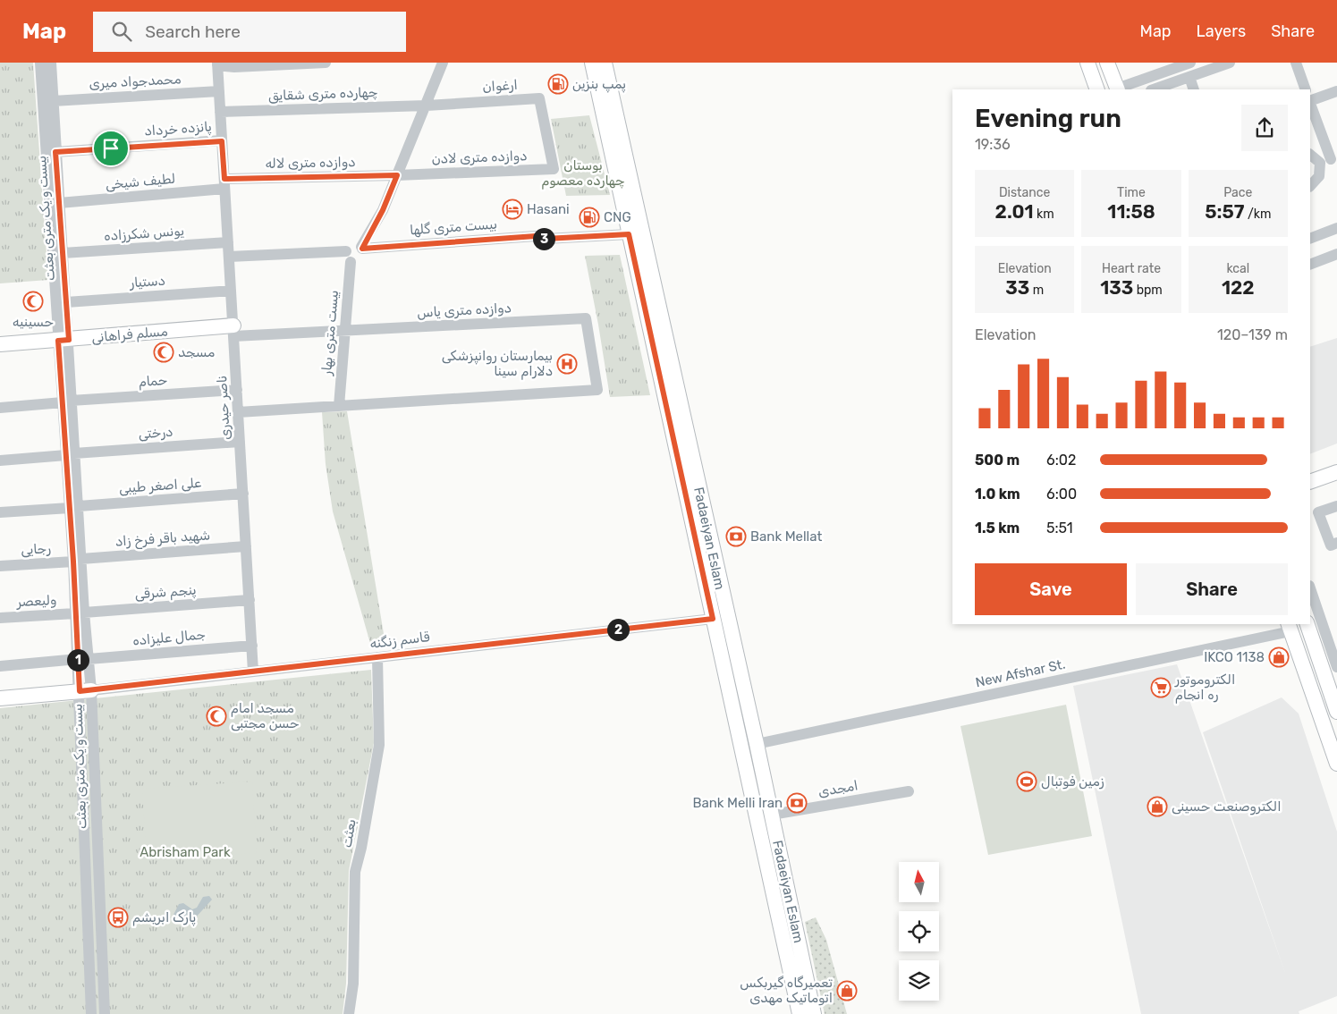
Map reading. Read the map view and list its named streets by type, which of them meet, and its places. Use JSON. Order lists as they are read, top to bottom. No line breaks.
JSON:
{"streets":{"main road":["مسلم فراهانی","Fadaeiyan Eslam"],"street":["محمدجواد میری","ارغوان","چهارده متری شقایق","پانزده خرداد","دوازده متری لادن","دوازده متری لاله","لطیف شیخی","بیست و یک متری بعثت","بیست متری گلها","یونس شکرزاده","دستیار","دوازده متری یاس","بیست متری بهار","حمام","ناصر حیدری","درختی","علی اصغر طیبی","شهید باقر فرخ زاد","رجایی","پنجم شرقی","ولیعصر","جمال علیزاده","قاسم زنگنه","New Afshar St.","امجدی","بعثت"]},"crossings":[["محمدجواد میری","بیست و یک متری بعثت"],["محمدجواد میری","ناصر حیدری"],["ارغوان","چهارده متری شقایق"],["ارغوان","دوازده متری لادن"],["چهارده متری شقایق","ناصر حیدری"],["پانزده خرداد","بیست و یک متری بعثت"],["پانزده خرداد","ناصر حیدری"],["دوازده متری لادن","دوازده متری لاله"],["دوازده متری لاله","لطیف شیخی"],["دوازده متری لاله","ناصر حیدری"],["لطیف شیخی","بیست و یک متری بعثت"],["لطیف شیخی","ناصر حیدری"],["بیست و یک متری بعثت","یونس شکرزاده"],["بیست و یک متری بعثت","دستیار"],["بیست و یک متری بعثت","مسلم فراهانی"],["بیست و یک متری بعثت","حمام"],["بیست و یک متری بعثت","درختی"],["بیست و یک متری بعثت","علی اصغر طیبی"],["بیست و یک متری بعثت","شهید باقر فرخ زاد"],["بیست و یک متری بعثت","رجایی"],["بیست و یک متری بعثت","پنجم شرقی"],["بیست و یک متری بعثت","ولیعصر"],["بیست و یک متری بعثت","جمال علیزاده"],["بیست و یک متری بعثت","قاسم زنگنه"],["بیست متری گلها","بیست متری بهار"],["بیست متری گلها","Fadaeiyan Eslam"],["یونس شکرزاده","ناصر حیدری"],["دستیار","ناصر حیدری"],["دوازده متری یاس","بیست متری بهار"],["دوازده متری یاس","مسلم فراهانی"],["دوازده متری یاس","ناصر حیدری"],["مسلم فراهانی","ناصر حیدری"],["حمام","ناصر حیدری"],["ناصر حیدری","درختی"],["ناصر حیدری","علی اصغر طیبی"],["ناصر حیدری","شهید باقر فرخ زاد"],["ناصر حیدری","پنجم شرقی"],["ناصر حیدری","جمال علیزاده"],["ناصر حیدری","قاسم زنگنه"],["شهید باقر فرخ زاد","رجایی"],["Fadaeiyan Eslam","قاسم زنگنه"],["Fadaeiyan Eslam","New Afshar St."],["Fadaeiyan Eslam","امجدی"],["پنجم شرقی","ولیعصر"],["قاسم زنگنه","بعثت"]],"parks":["بوستان چهارده معصوم","Abrisham Park"],"places":{"fuel station":["پمپ بنزین","CNG"],"hotel":["Hasani"],"mosque":["حسینیه","مسجد","مسجد امام حسن مجتبی"],"hospital":["بیمارستان روانپزشکی دلارام سینا"],"bank":["Bank Mellat","Bank Melli Iran"],"shop":["IKCO 1138","الکتروصنعت حسینی","تعمیرگاه گیربکس اتوماتیک مهدی"],"supermarket":["الکتروموتور ره انجام"],"sports":["زمین فوتبال"],"bus stop":["پارک ابریشم"]},"north":"top","page":{"header":"Map","search":"Search here","nav":["Map","Layers","Share"],"heading":["Evening run","19:36"],"stats":[["Distance","2.01 km"],["Time","11:58"],["Pace","5:57 /km"],["Elevation","33 m"],["Heart rate","133 bpm"],["kcal","122"]],"pins":["3","2","1"],"chart":["Elevation","120–139 m"],"list":[{"name":"500 m","note":"6:02"},{"name":"1.0 km","note":"6:00"},{"name":"1.5 km","note":"5:51"}],"buttons":["Save","Share"]}}
